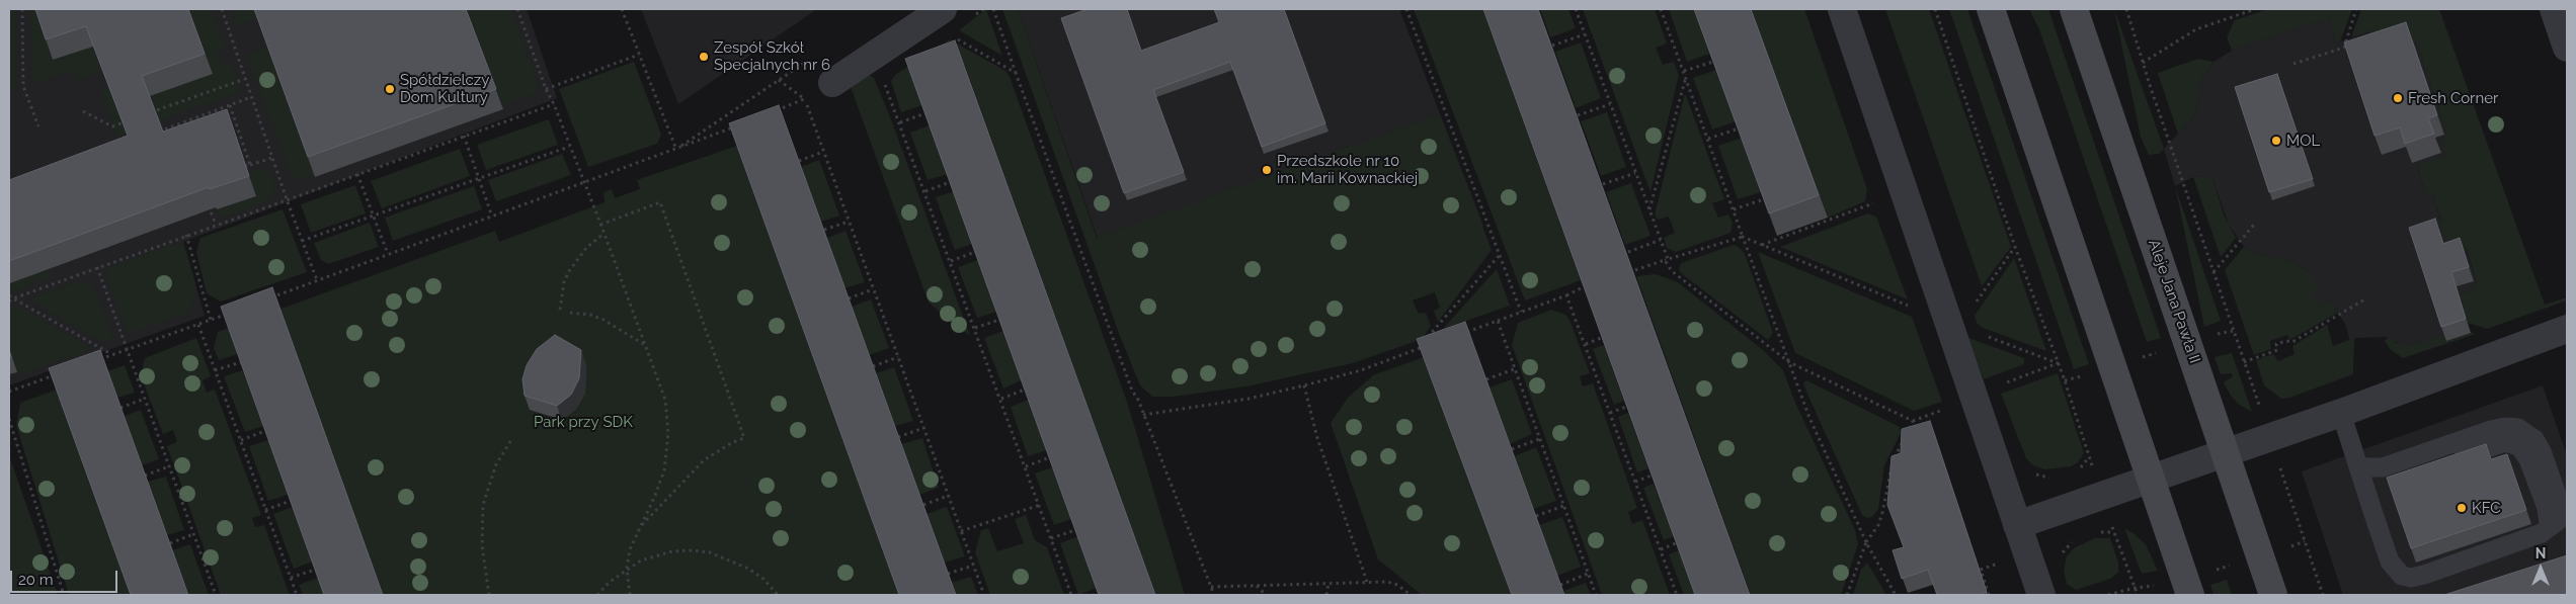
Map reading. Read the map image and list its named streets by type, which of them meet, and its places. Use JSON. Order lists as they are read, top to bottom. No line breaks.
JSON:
{"streets":{"main road":["Aleje Jana Pawła II"]},"parks":["Park przy SDK"],"places":["Zespół Szkół Specjalnych nr 6","Spółdzielczy Dom Kultury","Fresh Corner","MOL","Przedszkole nr 10 im. Marii Kownackiej","KFC"],"scale_bar":"20 m","north":"top"}
